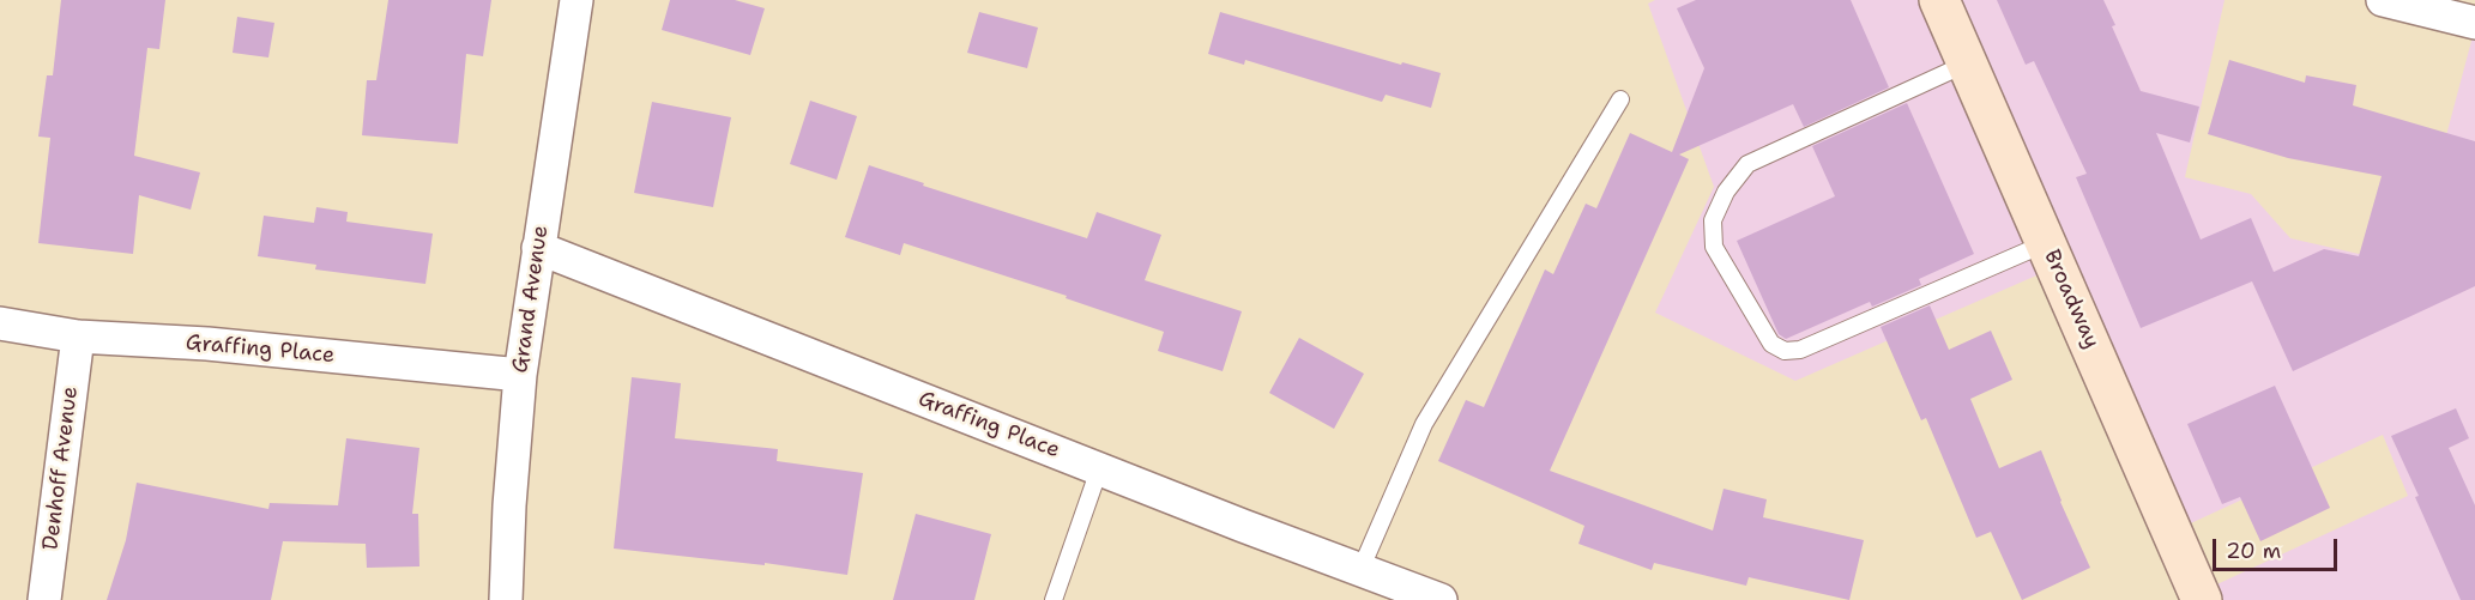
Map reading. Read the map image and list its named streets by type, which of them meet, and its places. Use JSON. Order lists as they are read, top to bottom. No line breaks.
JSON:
{"streets":{"street":["Grand Avenue","Broadway","Graffing Place","Denhoff Avenue"]},"crossings":[["Grand Avenue","Graffing Place"],["Graffing Place","Denhoff Avenue"]],"scale_bar":"20 m"}
